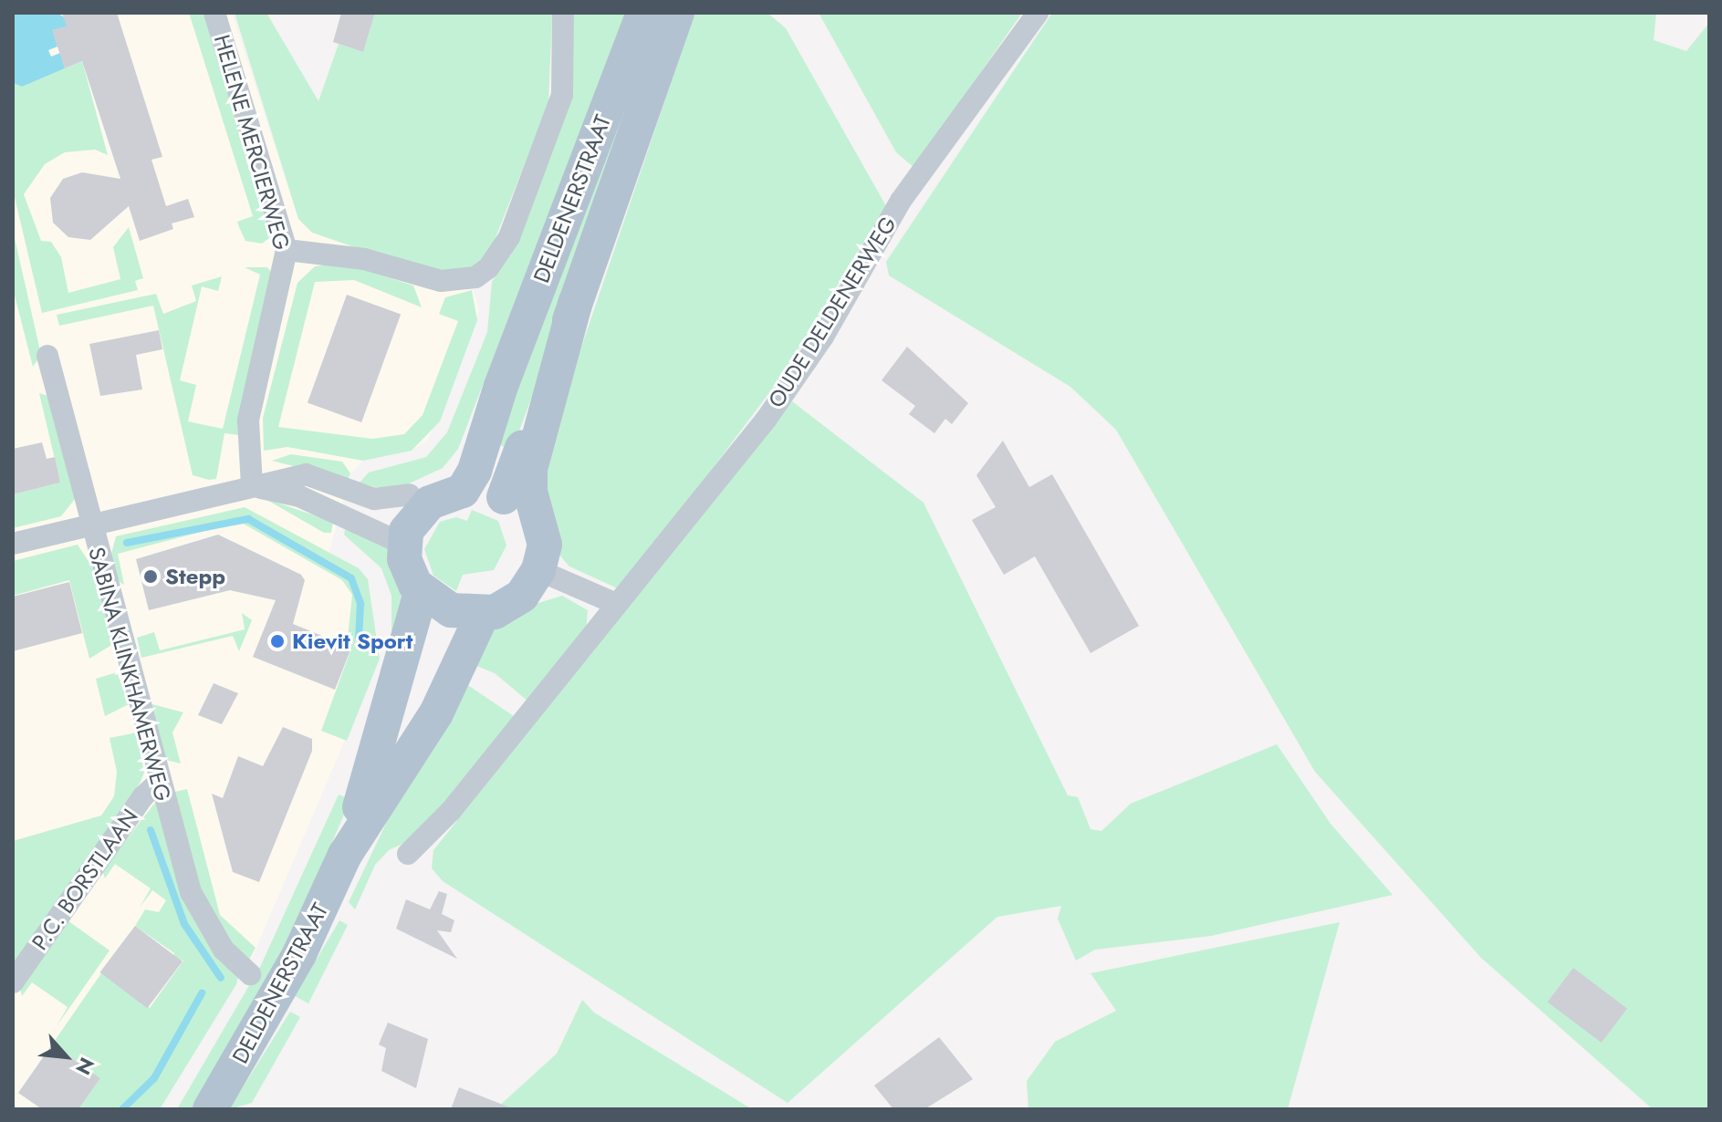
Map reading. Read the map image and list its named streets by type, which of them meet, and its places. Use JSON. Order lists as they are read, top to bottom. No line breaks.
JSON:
{"streets":{"main road":["DELDENERSTRAAT"],"street":["HELENE MERCIERWEG","OUDE DELDENERWEG","SABINA KLINKHAMERWEG","P.C. BORSTLAAN"]},"crossings":[["SABINA KLINKHAMERWEG","P.C. BORSTLAAN"]],"places":["Stepp","Kievit Sport"],"north":"bottom right"}
